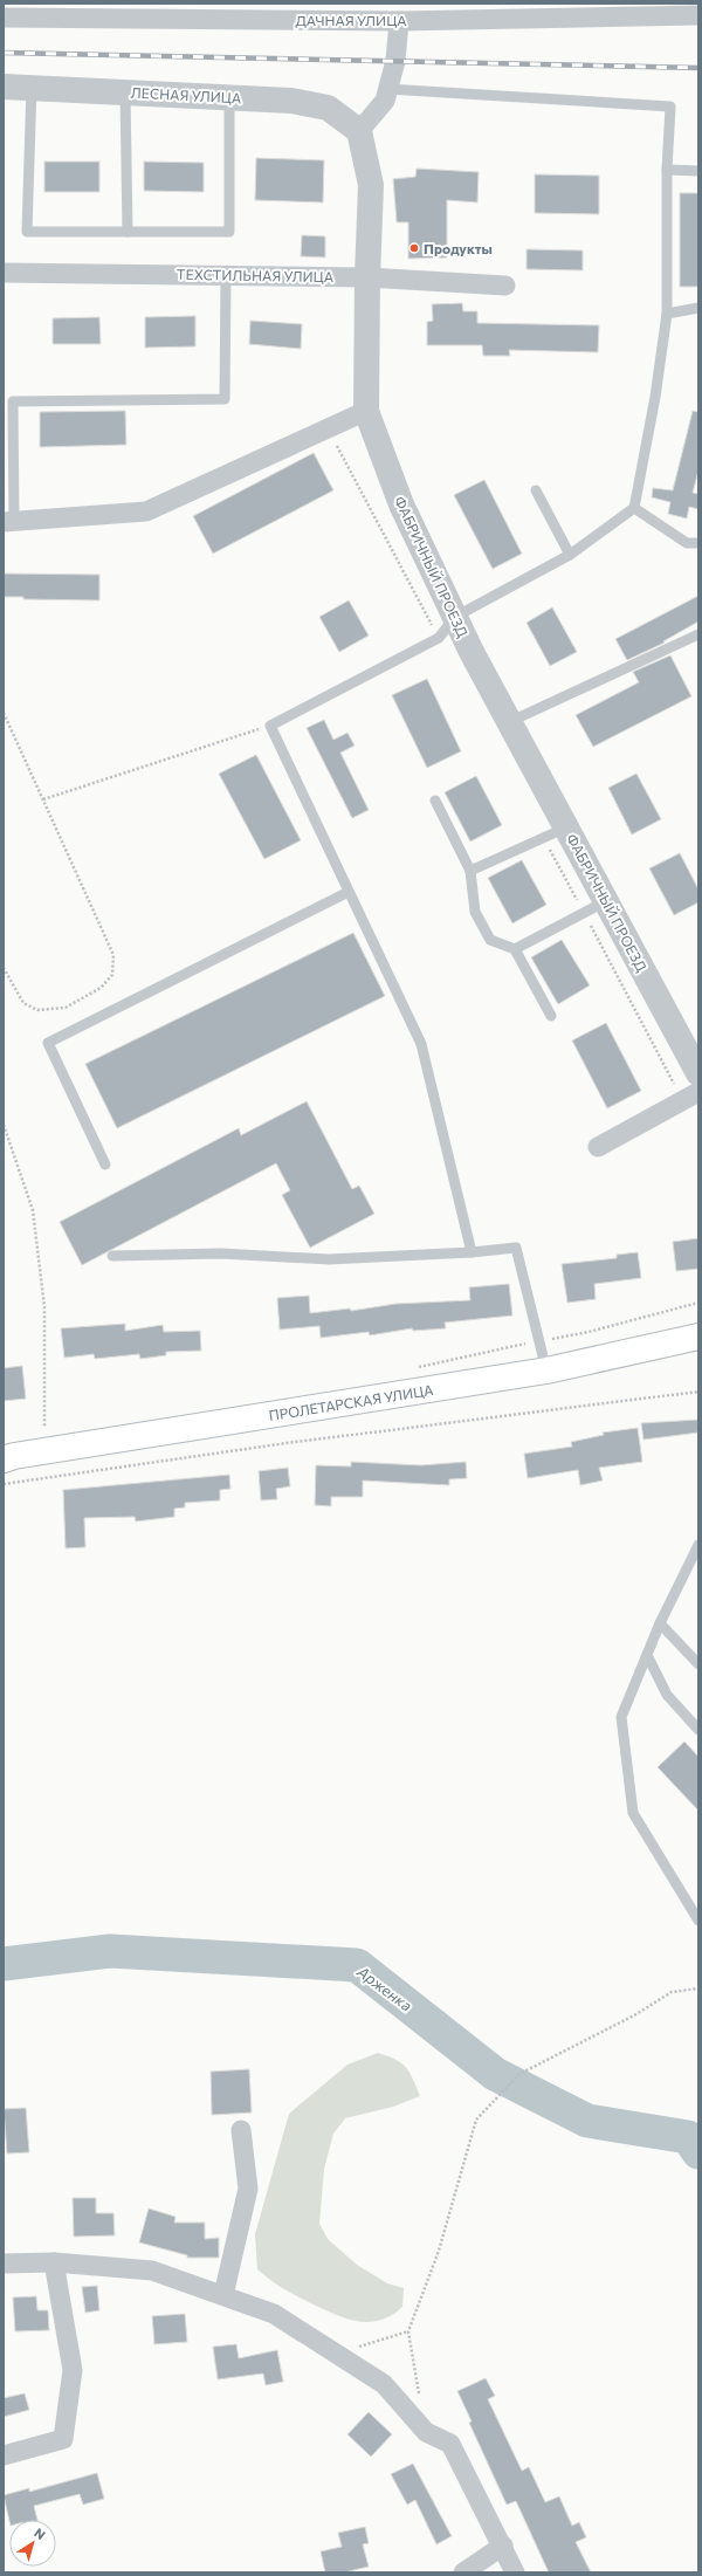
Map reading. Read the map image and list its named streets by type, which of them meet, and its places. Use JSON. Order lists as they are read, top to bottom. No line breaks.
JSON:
{"streets":{"main road":["ПРОЛЕТАРСКАЯ УЛИЦА"],"street":["ДАЧНАЯ УЛИЦА","ЛЕСНАЯ УЛИЦА","ТЕХСТИЛЬНАЯ УЛИЦА","ФАБРИЧНЫЙ ПРОЕЗД"]},"crossings":[["ЛЕСНАЯ УЛИЦА","ФАБРИЧНЫЙ ПРОЕЗД"],["ТЕХСТИЛЬНАЯ УЛИЦА","ФАБРИЧНЫЙ ПРОЕЗД"]],"water":["Арженка"],"places":["Продукты"],"north":"top right"}
